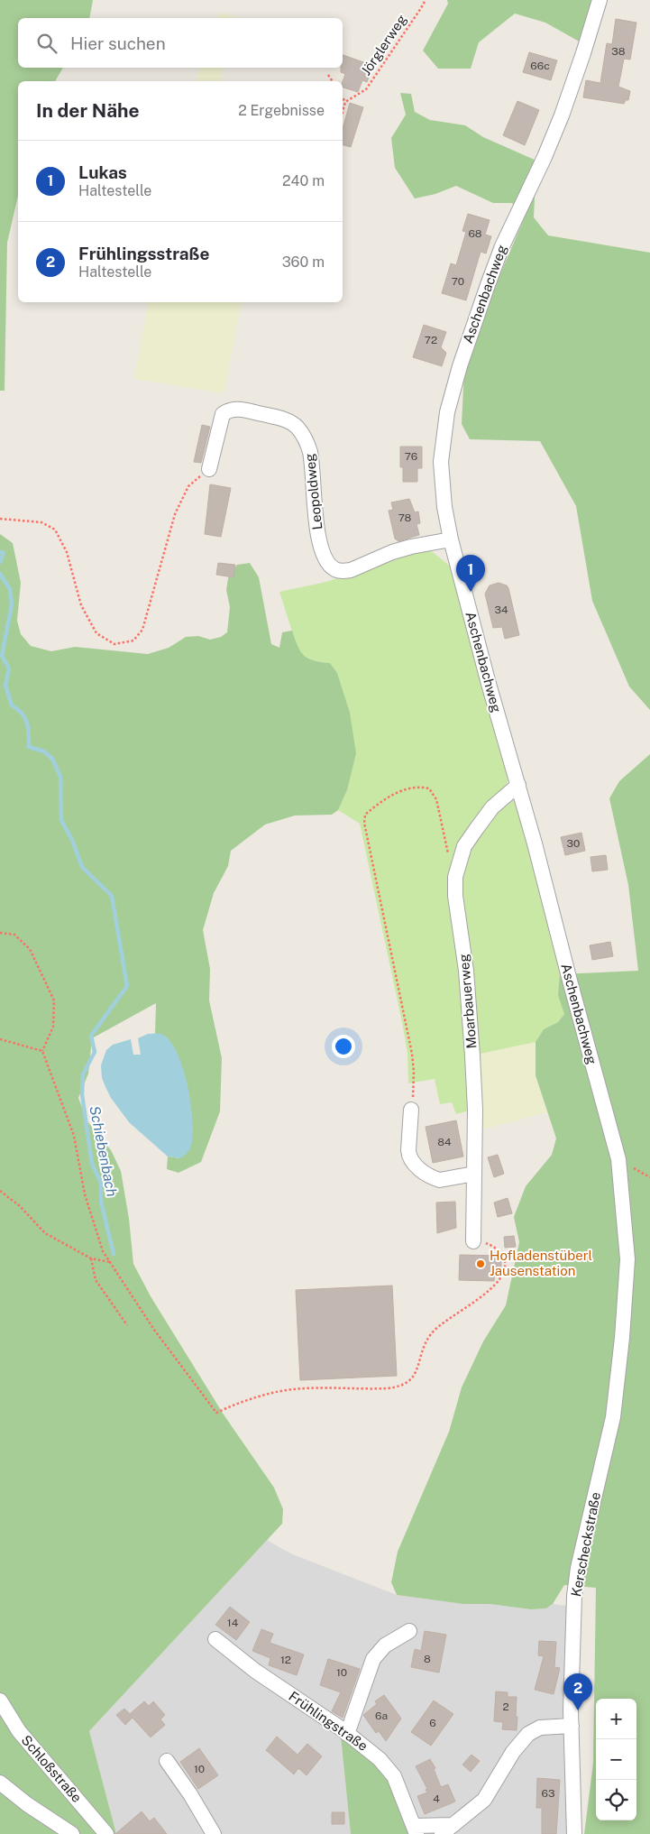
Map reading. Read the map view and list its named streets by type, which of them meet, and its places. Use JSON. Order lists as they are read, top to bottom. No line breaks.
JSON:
{"streets":{"street":["Aschenbachweg","Leopoldweg","Moarbauerweg","Kerscheckstraße","Frühlingstraße","Schloßstraße"],"path":["Jörglerweg"]},"crossings":[["Aschenbachweg","Leopoldweg"],["Aschenbachweg","Moarbauerweg"],["Aschenbachweg","Kerscheckstraße"],["Kerscheckstraße","Frühlingstraße"]],"water":["Schiebenbach"],"places":["Hofladenstüberl Jausenstation"],"house_numbers":["38","66c","68","70","72","76","78","34","30","84","14","8","12","10","2","6a","6","10","63","4"],"page":{"search":"Hier suchen","heading":["In der Nähe","2 Ergebnisse"],"list":[{"mark":"1","name":"Lukas","note":"Haltestelle","value":"240 m"},{"mark":"2","name":"Frühlingsstraße","note":"Haltestelle","value":"360 m"}],"pins":["1","2"],"map_buttons":["+","−"]}}
